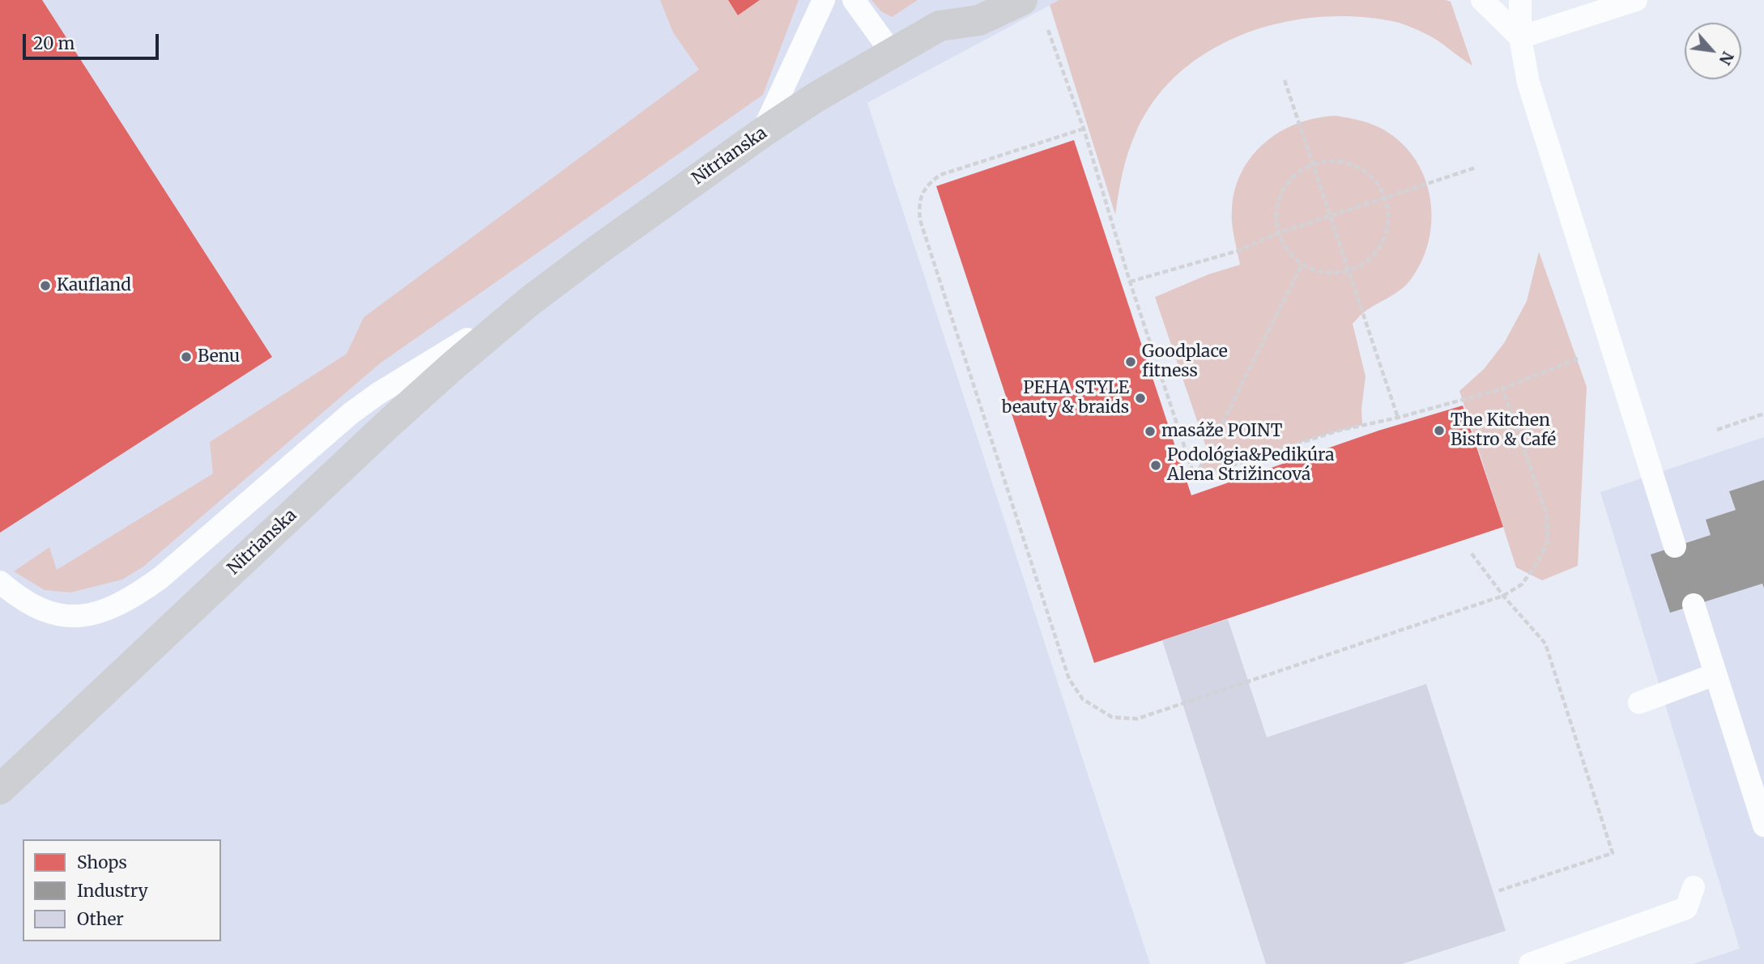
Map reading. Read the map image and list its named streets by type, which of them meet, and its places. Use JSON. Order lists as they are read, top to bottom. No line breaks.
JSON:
{"streets":{"main road":["Nitrianska"]},"places":["Kaufland","Benu","Goodplace fitness","PEHA STYLE beauty & braids","The Kitchen Bistro & Café","masáže POINT","Podológia&Pedikúra Alena Strižincová"],"legend":["Shops","Industry","Other"],"scale_bar":"20 m","north":"bottom right"}
